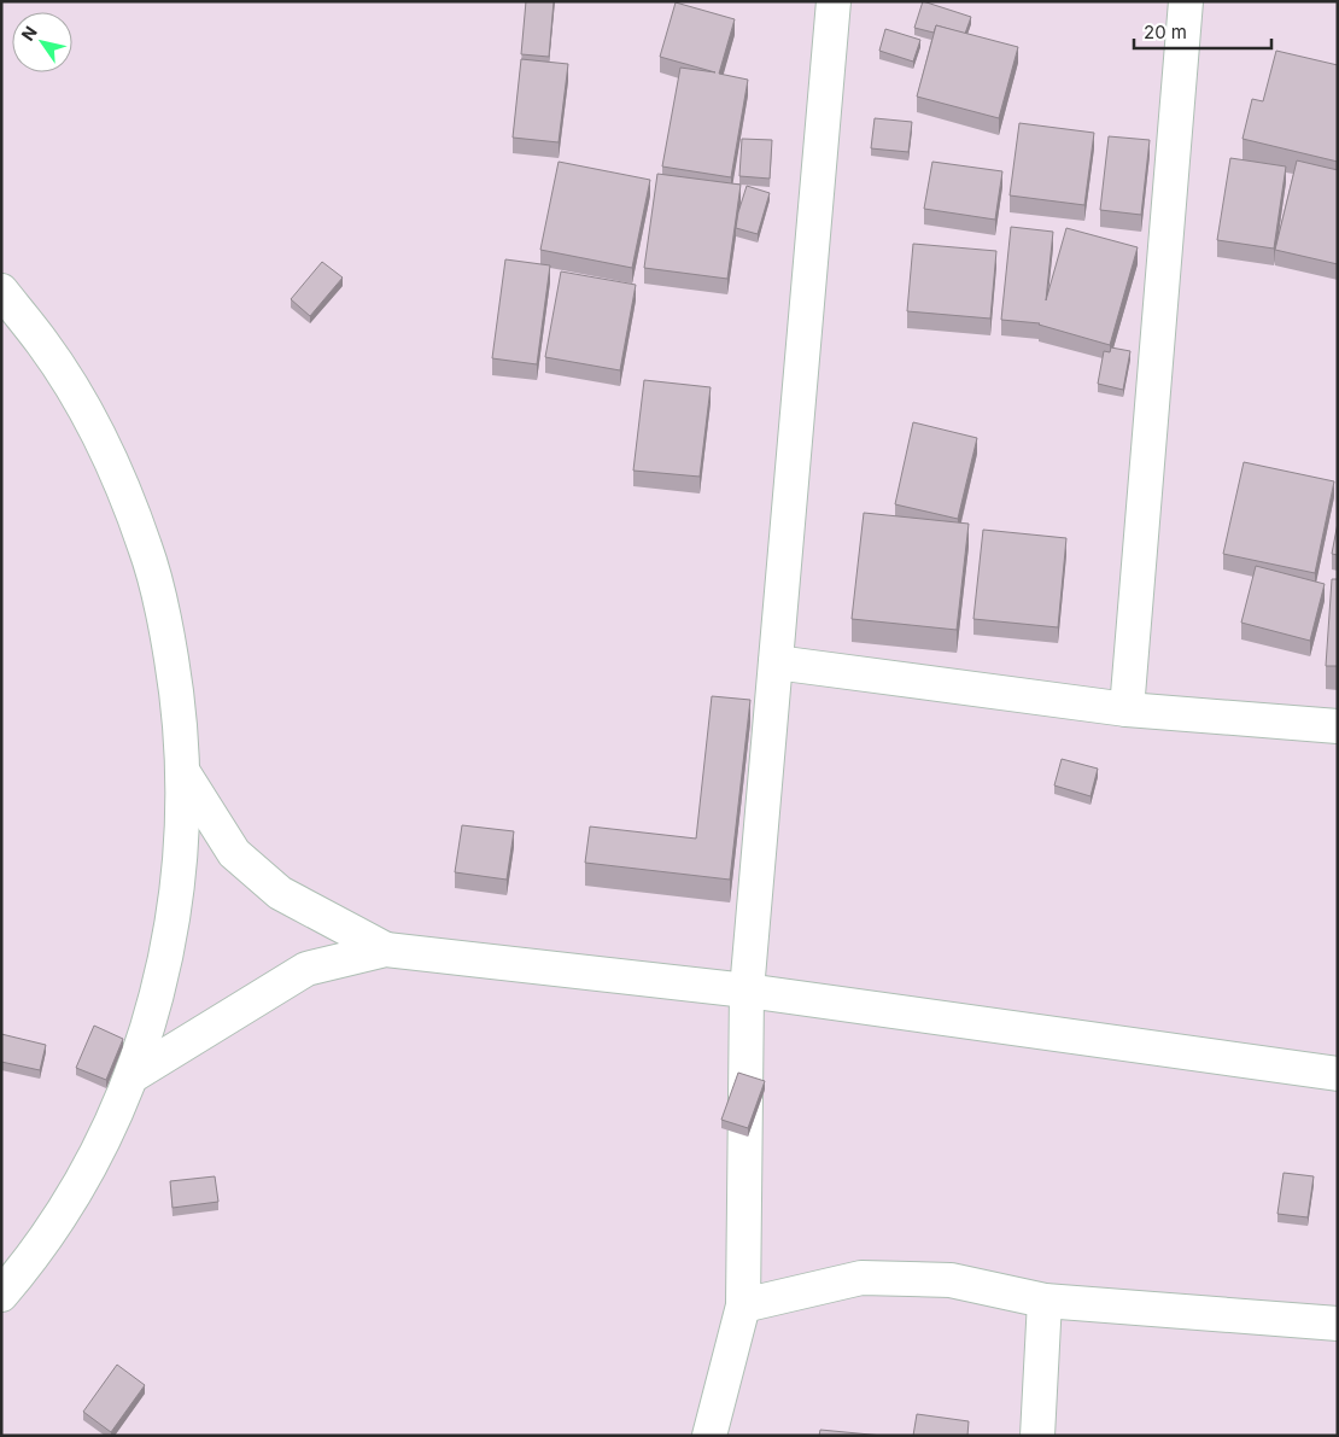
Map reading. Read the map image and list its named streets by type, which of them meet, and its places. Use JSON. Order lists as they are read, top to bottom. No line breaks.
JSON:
{"scale_bar":"20 m","north":"top left"}
